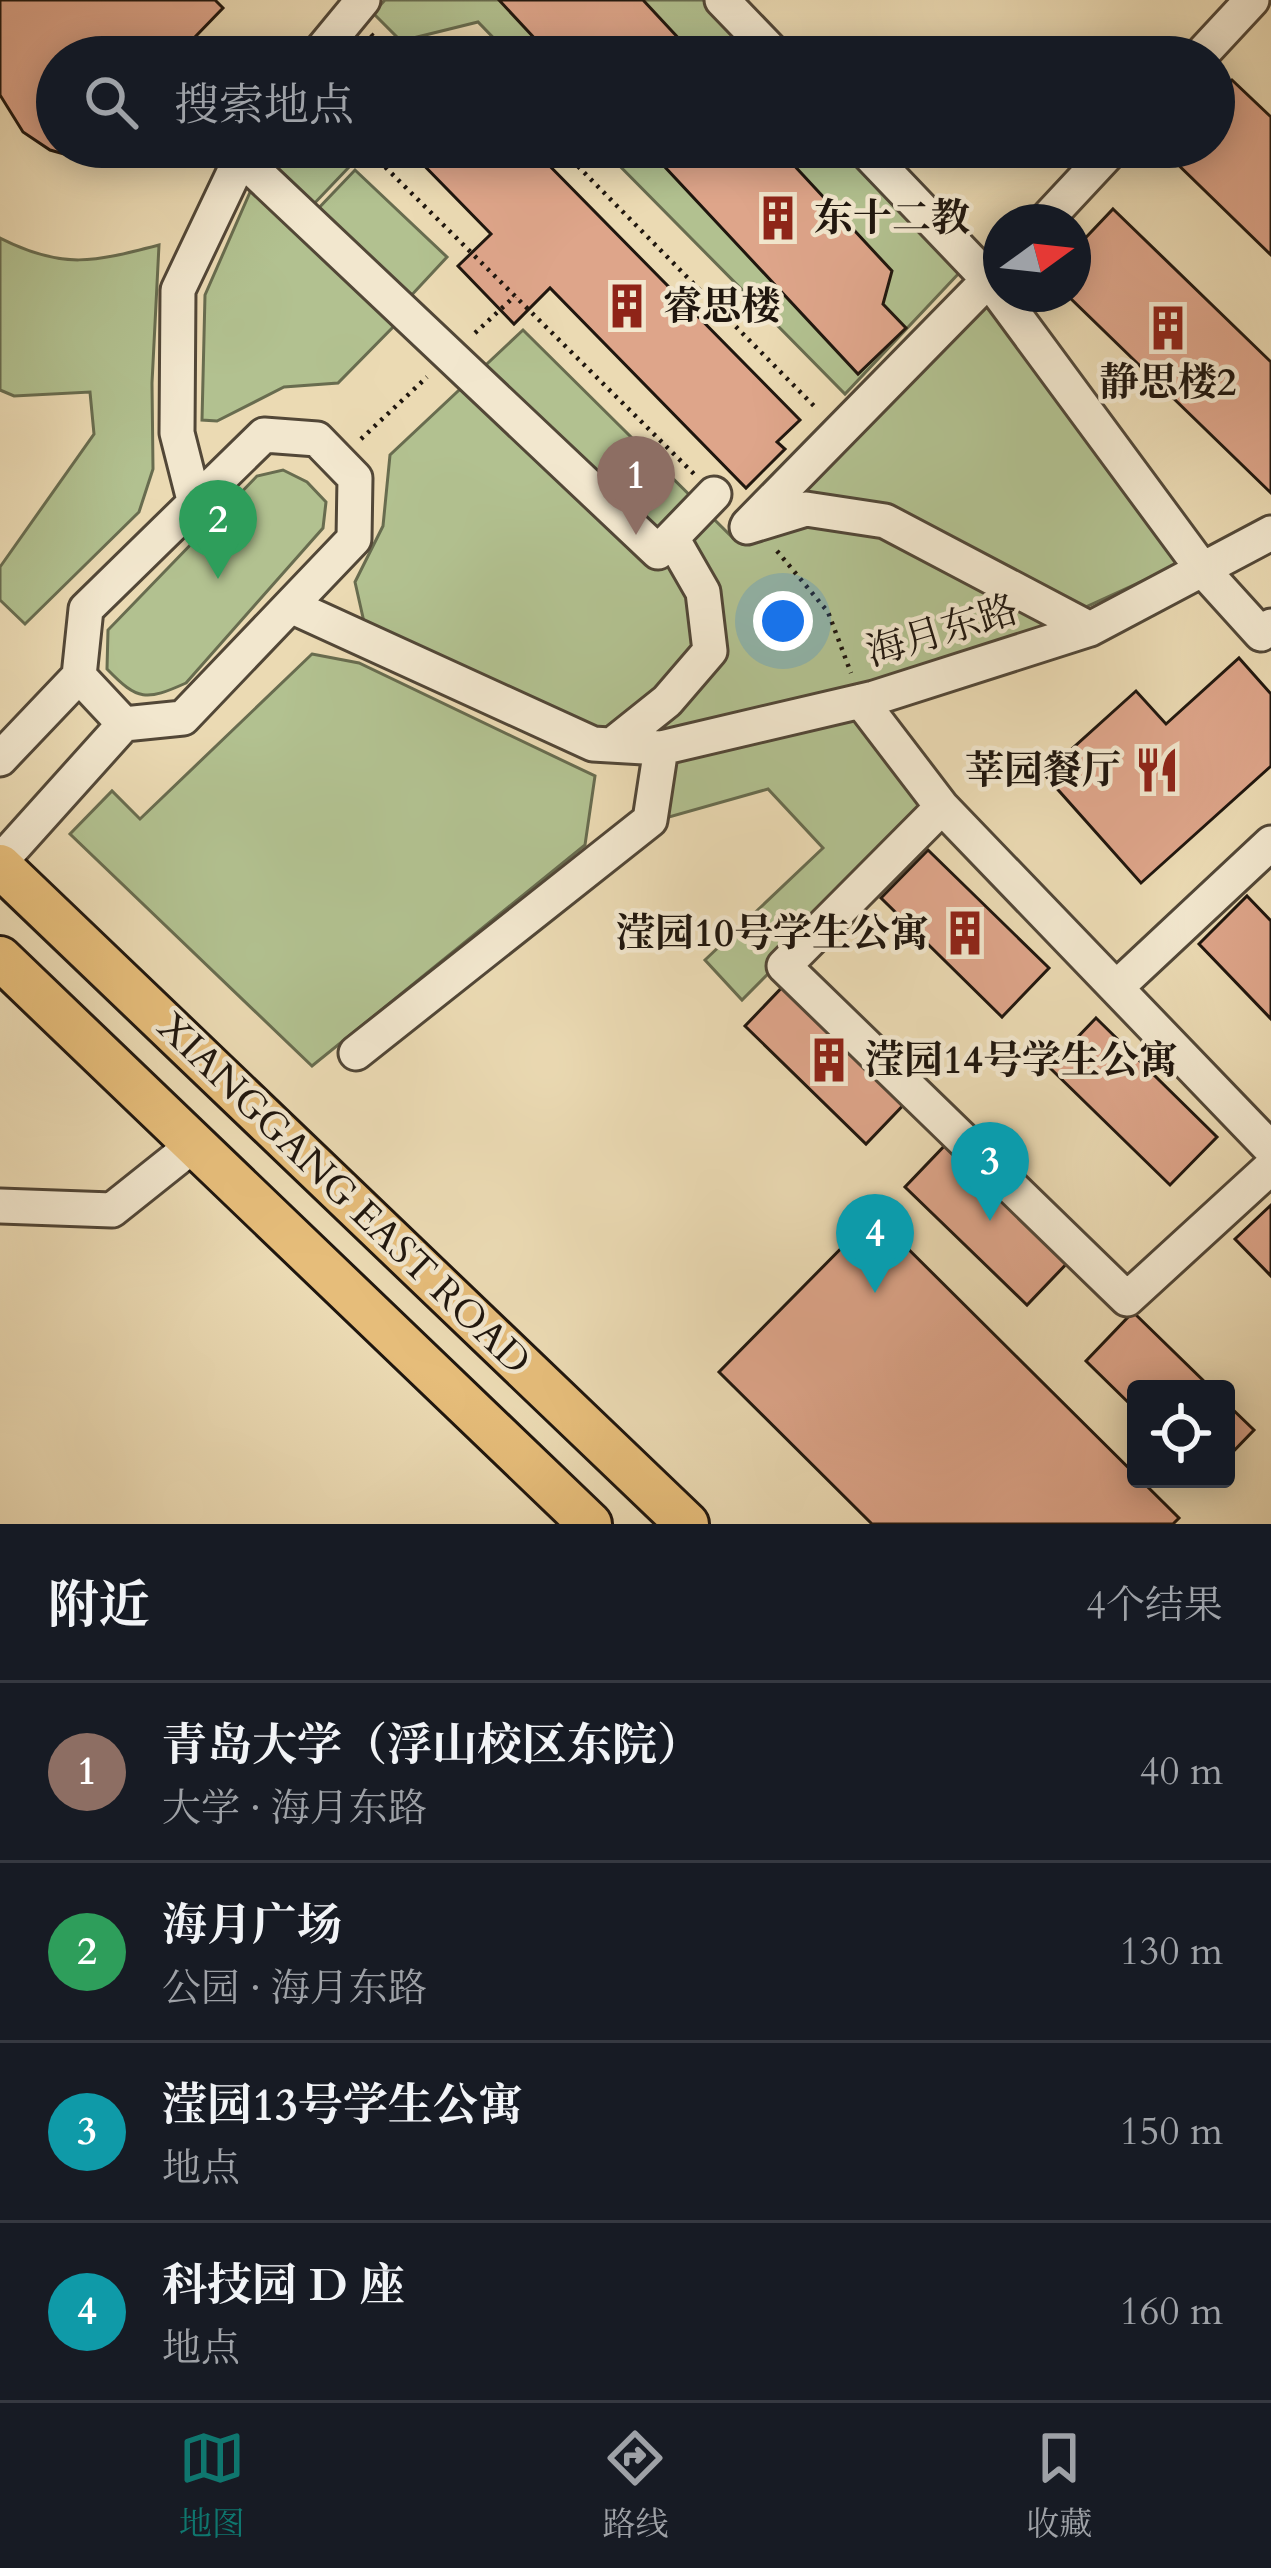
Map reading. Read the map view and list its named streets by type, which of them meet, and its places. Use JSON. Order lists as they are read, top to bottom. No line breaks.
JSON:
{"streets":{"main road":["XIANGGANG EAST ROAD"],"street":["海月东路"]},"places":{"building":["东十二教","睿思楼","静思楼2","滢园10号学生公寓","滢园14号学生公寓"],"restaurant":["莘园餐厅"]},"north":"right","page":{"search":"搜索地点","pins":["1","2","3","4"],"heading":["附近","4个结果"],"list":[{"mark":"1","name":"青岛大学（浮山校区东院）","note":"大学 · 海月东路","value":"40 m"},{"mark":"2","name":"海月广场","note":"公园 · 海月东路","value":"130 m"},{"mark":"3","name":"滢园13号学生公寓","note":"地点","value":"150 m"},{"mark":"4","name":"科技园 D 座","note":"地点","value":"160 m"}],"nav":["地图","路线","收藏"]}}
